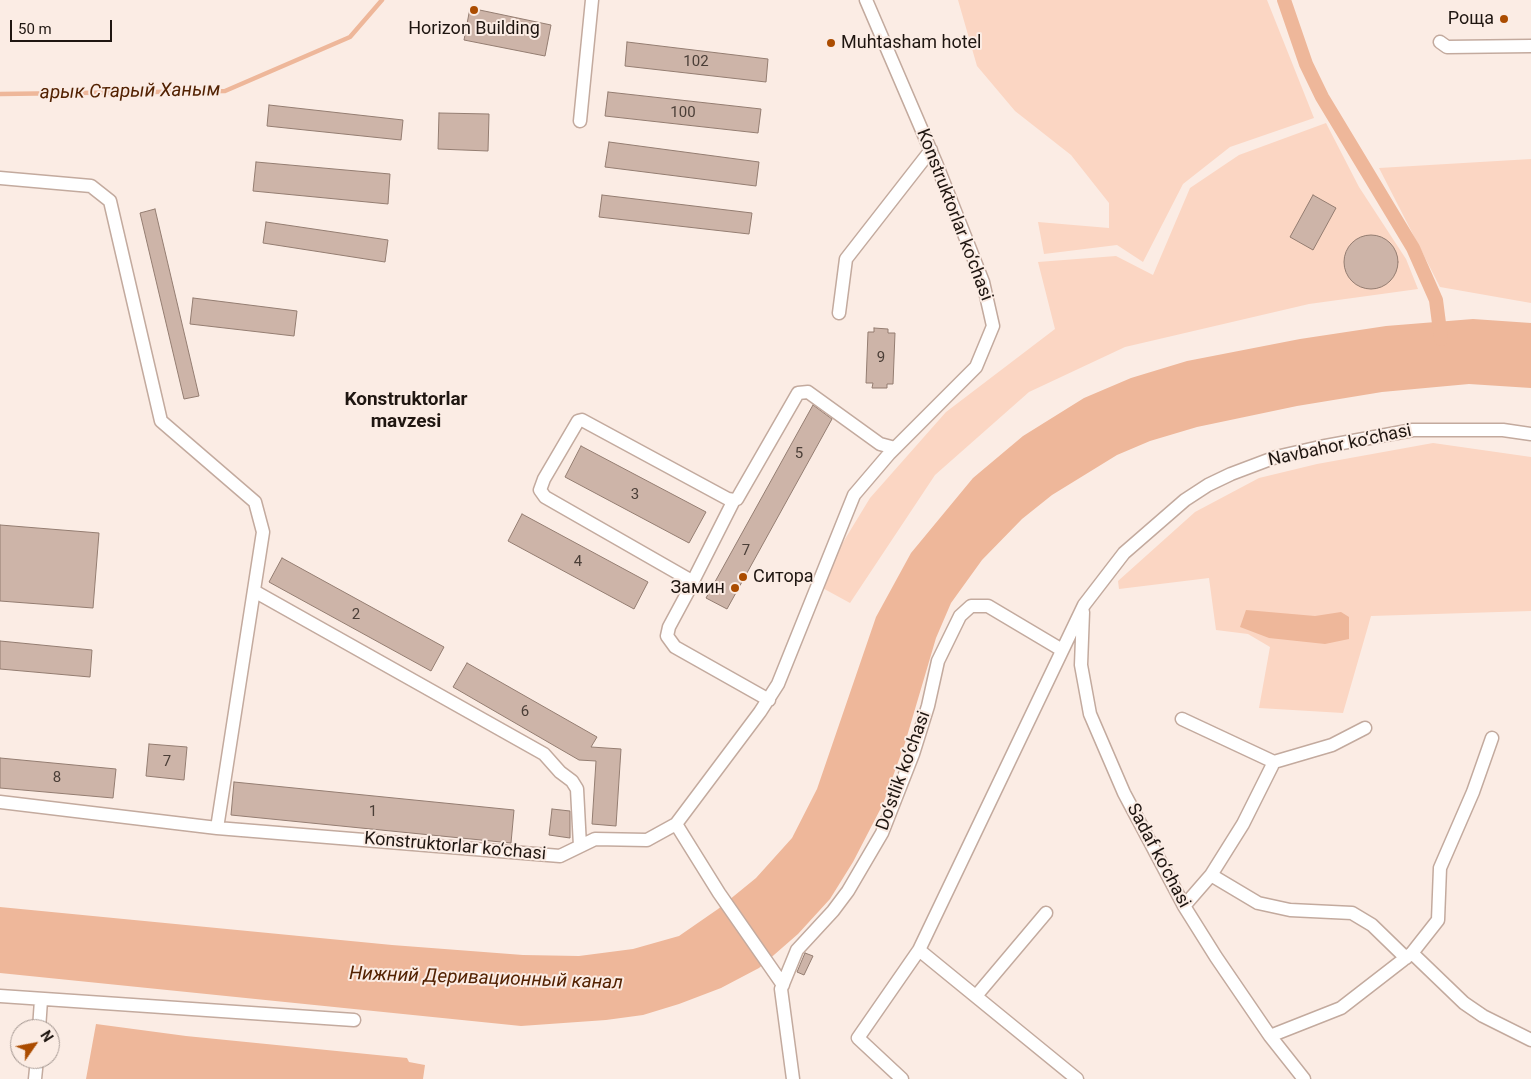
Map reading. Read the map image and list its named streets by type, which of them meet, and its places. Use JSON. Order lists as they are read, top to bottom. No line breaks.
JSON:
{"streets":{"street":["Konstruktorlar ko‘chasi","Navbahor ko‘chasi","Do‘stlik ko‘chasi","Sadaf ko‘chasi"]},"crossings":[["Navbahor ko‘chasi","Sadaf ko‘chasi"]],"districts":["Konstruktorlar mavzesi"],"water":["арык Старый Ханым","Нижний Деривационный канал"],"places":["Horizon Building","Роща","Muhtasham hotel","Ситора","Замин"],"house_numbers":["102","100","9","5","3","7","4","2","6","7","8","1"],"scale_bar":"50 m","north":"top right"}
